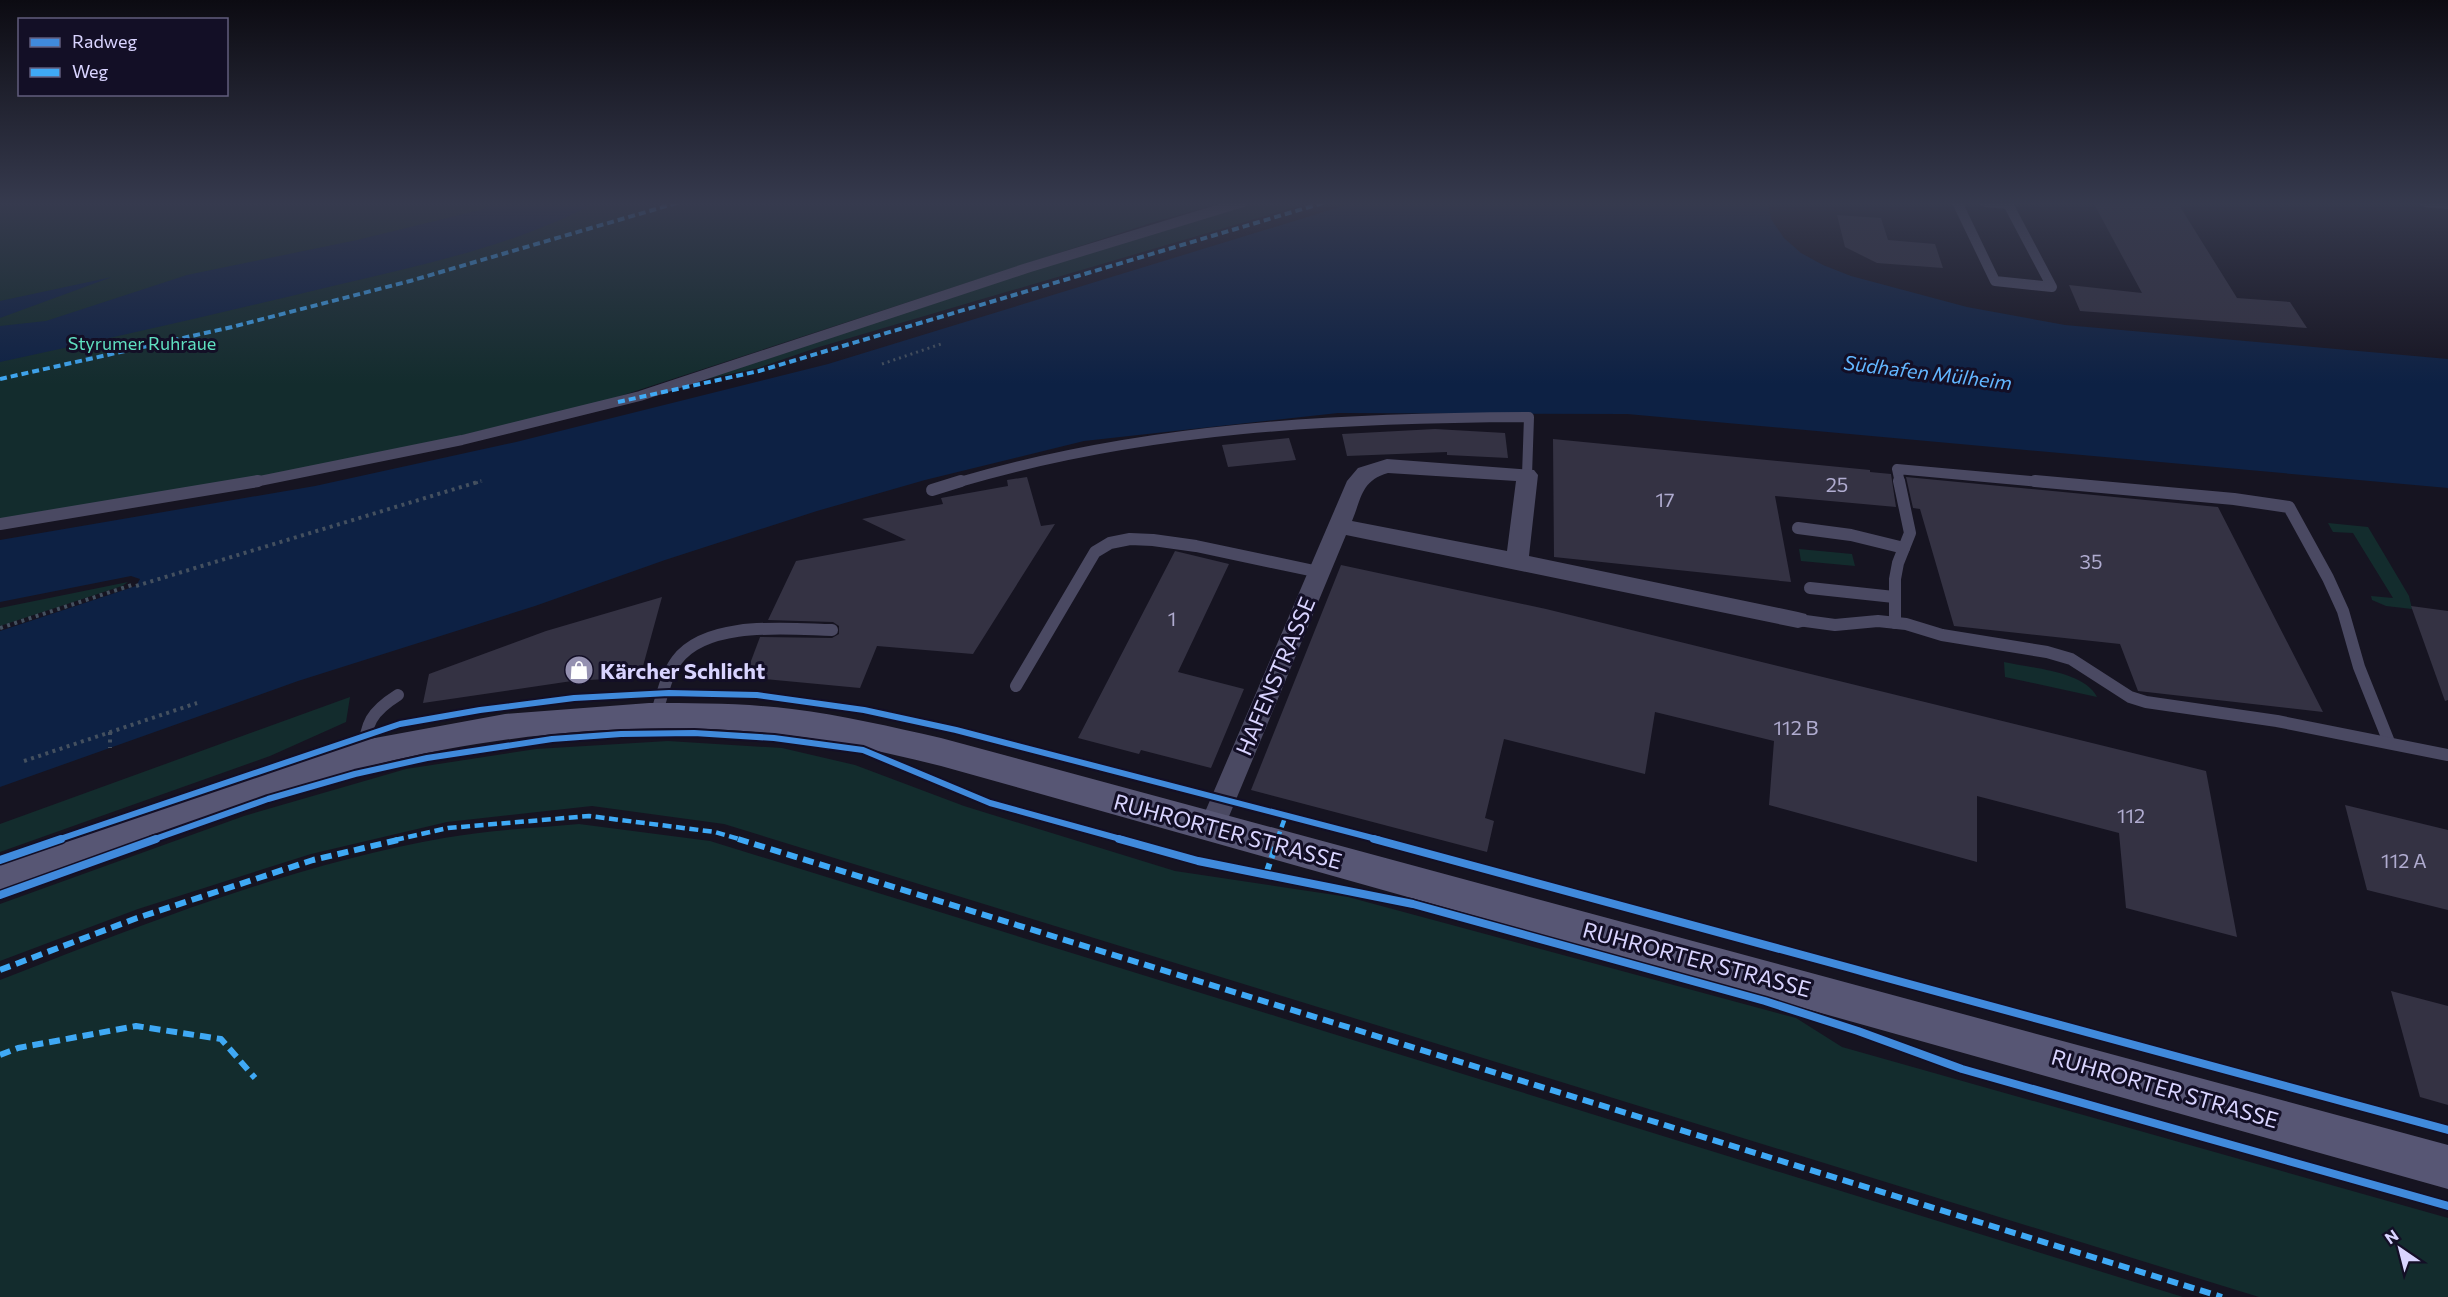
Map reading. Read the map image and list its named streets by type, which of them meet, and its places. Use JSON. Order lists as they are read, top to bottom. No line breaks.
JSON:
{"streets":{"main road":["RUHRORTER STRASSE"],"street":["HAFENSTRASSE"]},"crossings":[["HAFENSTRASSE","RUHRORTER STRASSE"]],"water":["Südhafen Mülheim"],"parks":["Styrumer Ruhraue"],"places":{"shop":["Kärcher Schlicht"]},"house_numbers":["25","17","35","1","112 B","112","112 A"],"legend":["Radweg","Weg"],"north":"top left"}
